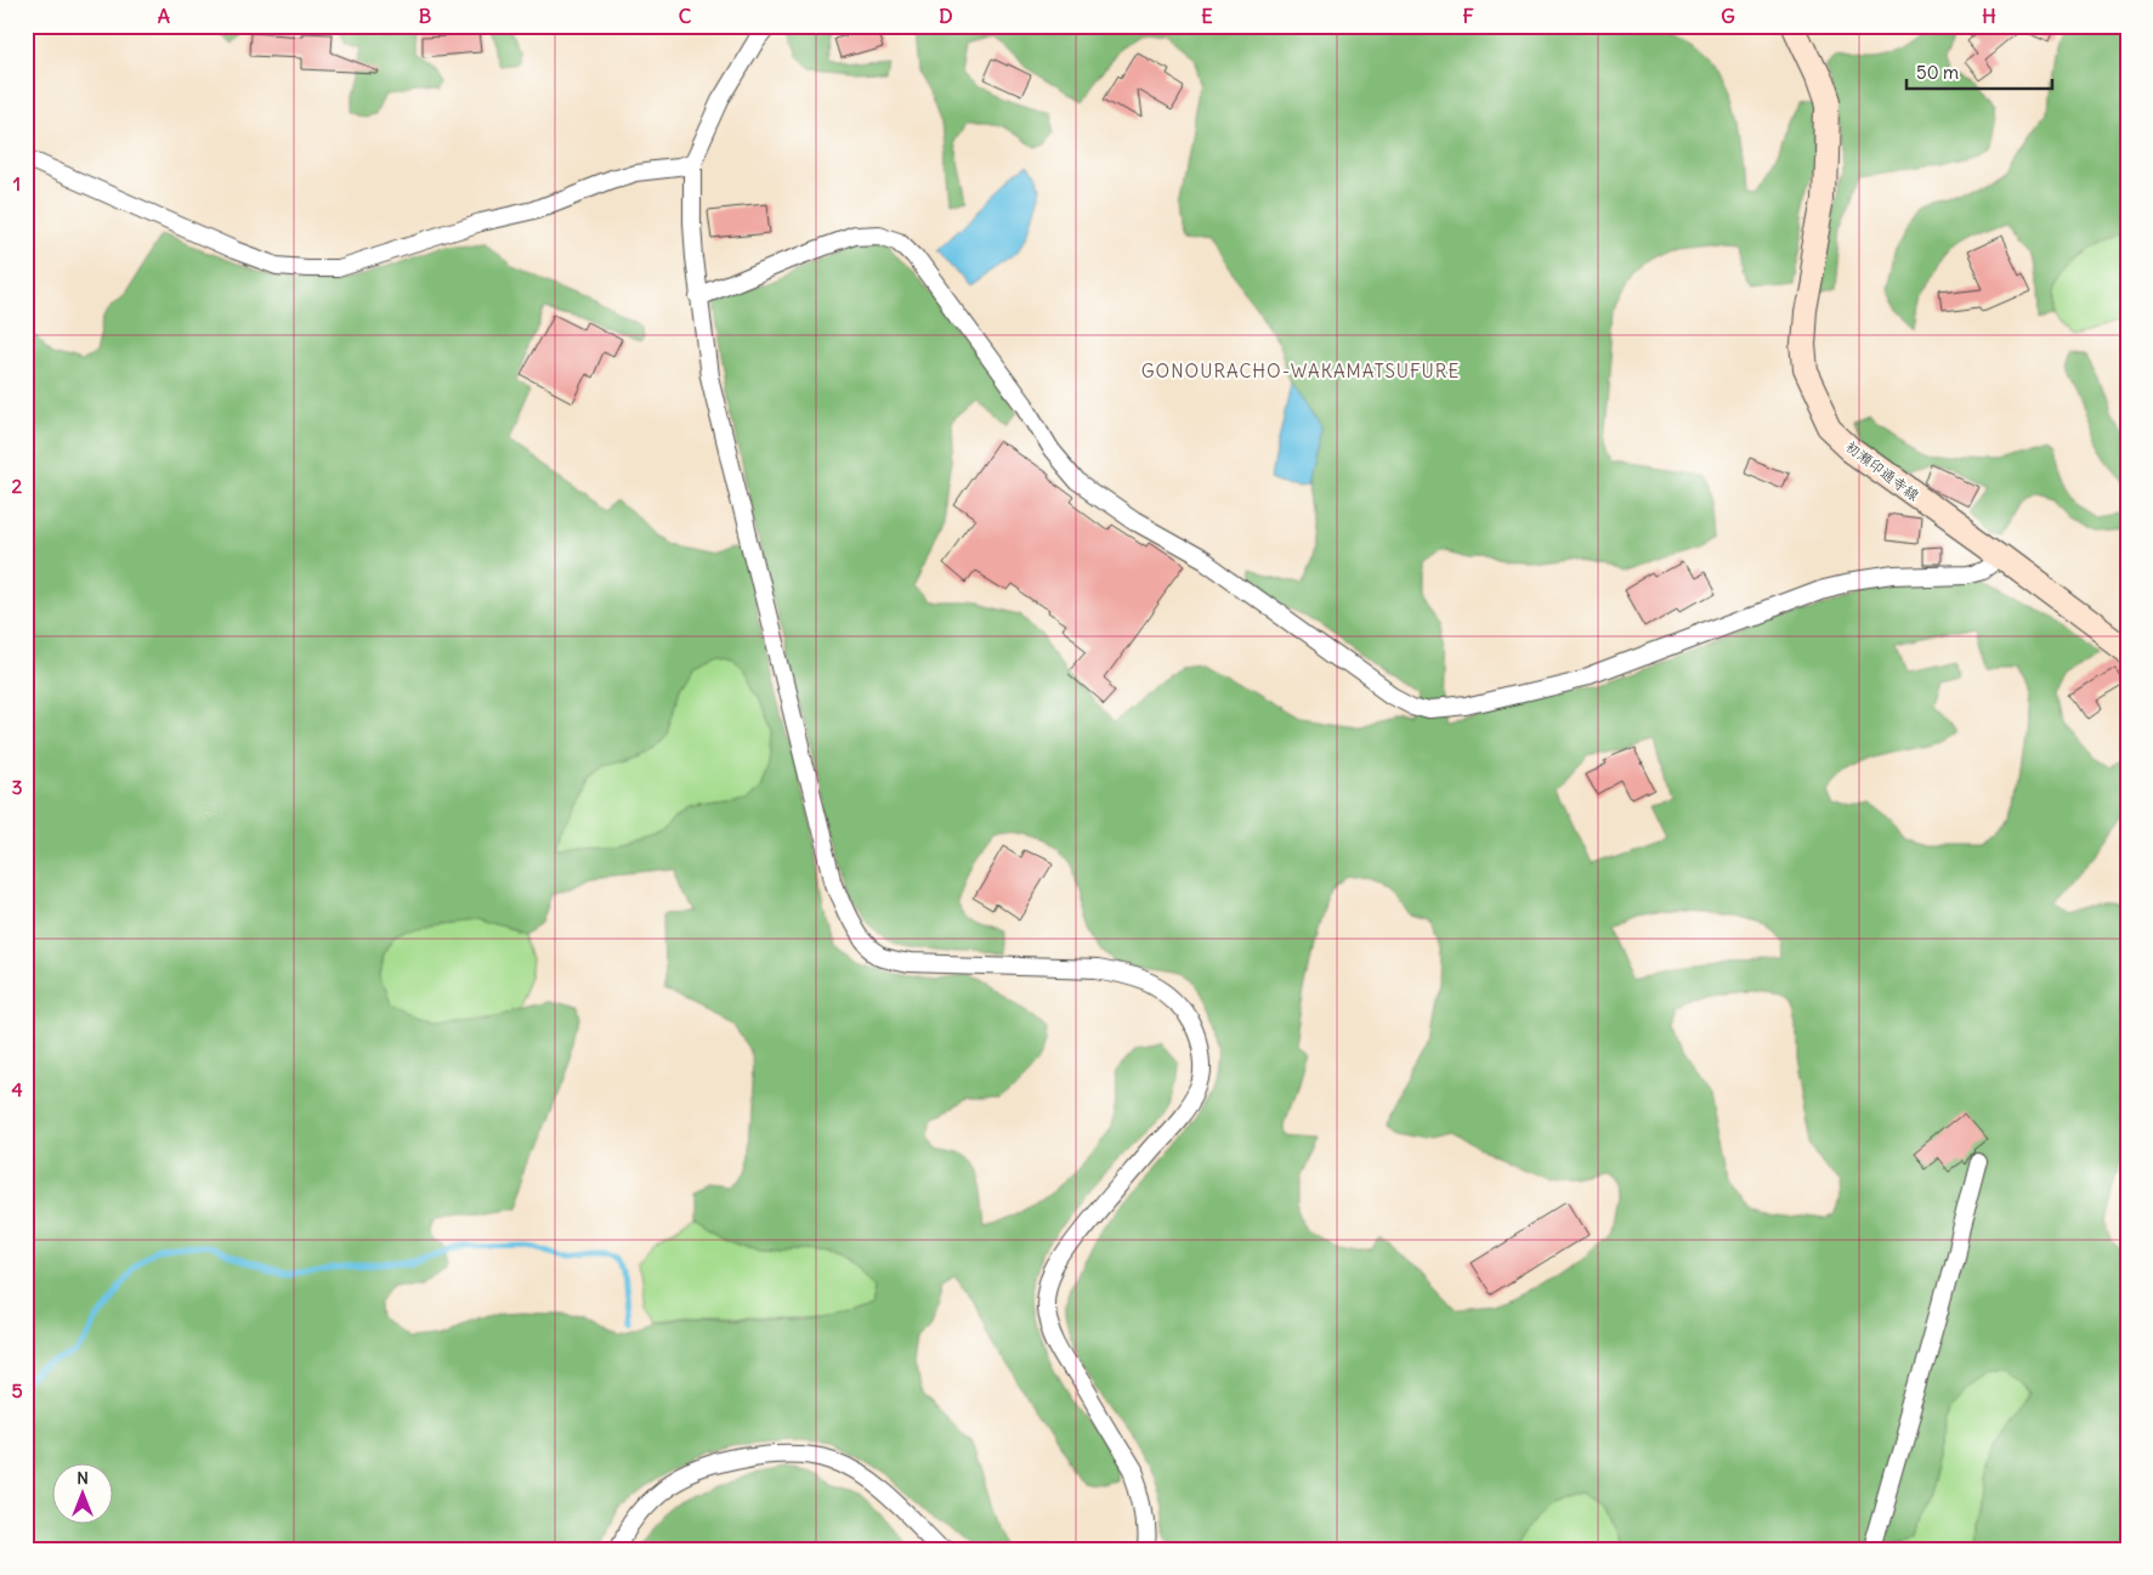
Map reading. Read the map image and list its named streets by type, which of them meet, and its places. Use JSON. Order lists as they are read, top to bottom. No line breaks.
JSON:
{"streets":{"main road":["初瀬印通寺線"]},"districts":["GONOURACHO-WAKAMATSUFURE"],"scale_bar":"50 m","north":"top","grid":{"columns":["A","B","C","D","E","F","G","H"],"rows":["1","2","3","4","5"]}}
